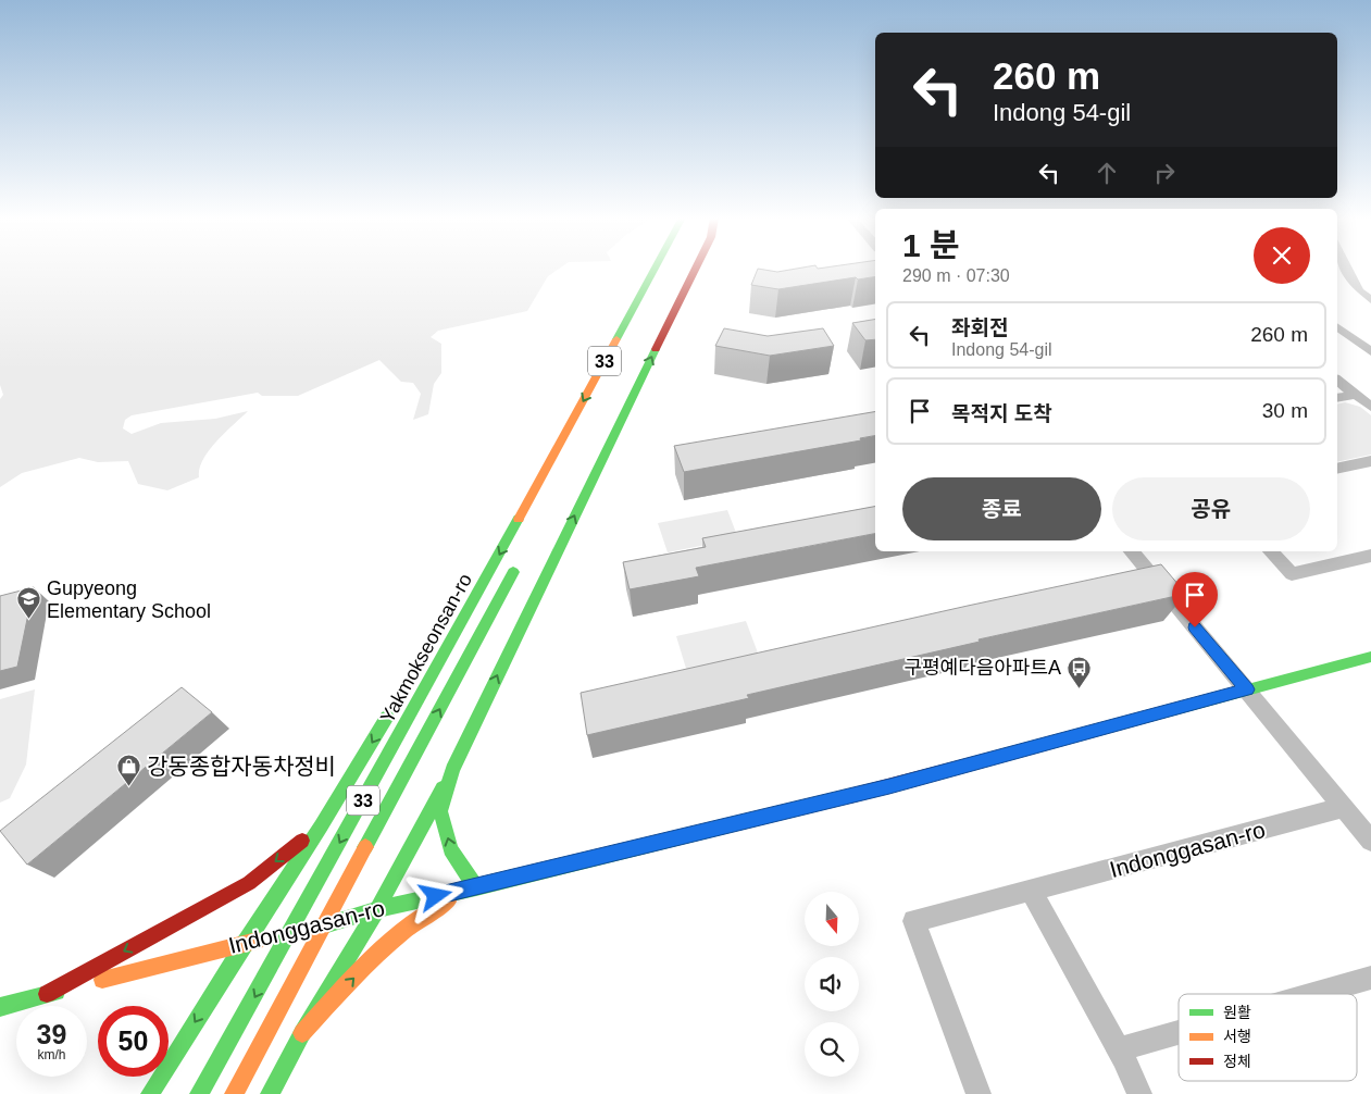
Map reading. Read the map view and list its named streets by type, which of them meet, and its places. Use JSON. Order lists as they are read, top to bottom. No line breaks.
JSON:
{"streets":{"main road":["33","Yakmokseonsan-ro","Indonggasan-ro"]},"places":{"school or university":["Gupyeong Elementary School"],"bus stop":["구평예다음아파트A"],"shop":["강동종합자동차정비"]},"legend":["원활","서행","정체"],"north":"bottom","page":{"turn":["260 m","Indong 54-gil"],"heading":["1 분","290 m · 07:30"],"list":[{"name":"좌회전","note":"Indong 54-gil","value":"260 m"},{"name":"목적지 도착","value":"30 m"}],"buttons":["종료","공유"],"speed":"39 km/h","limit":"50"}}
